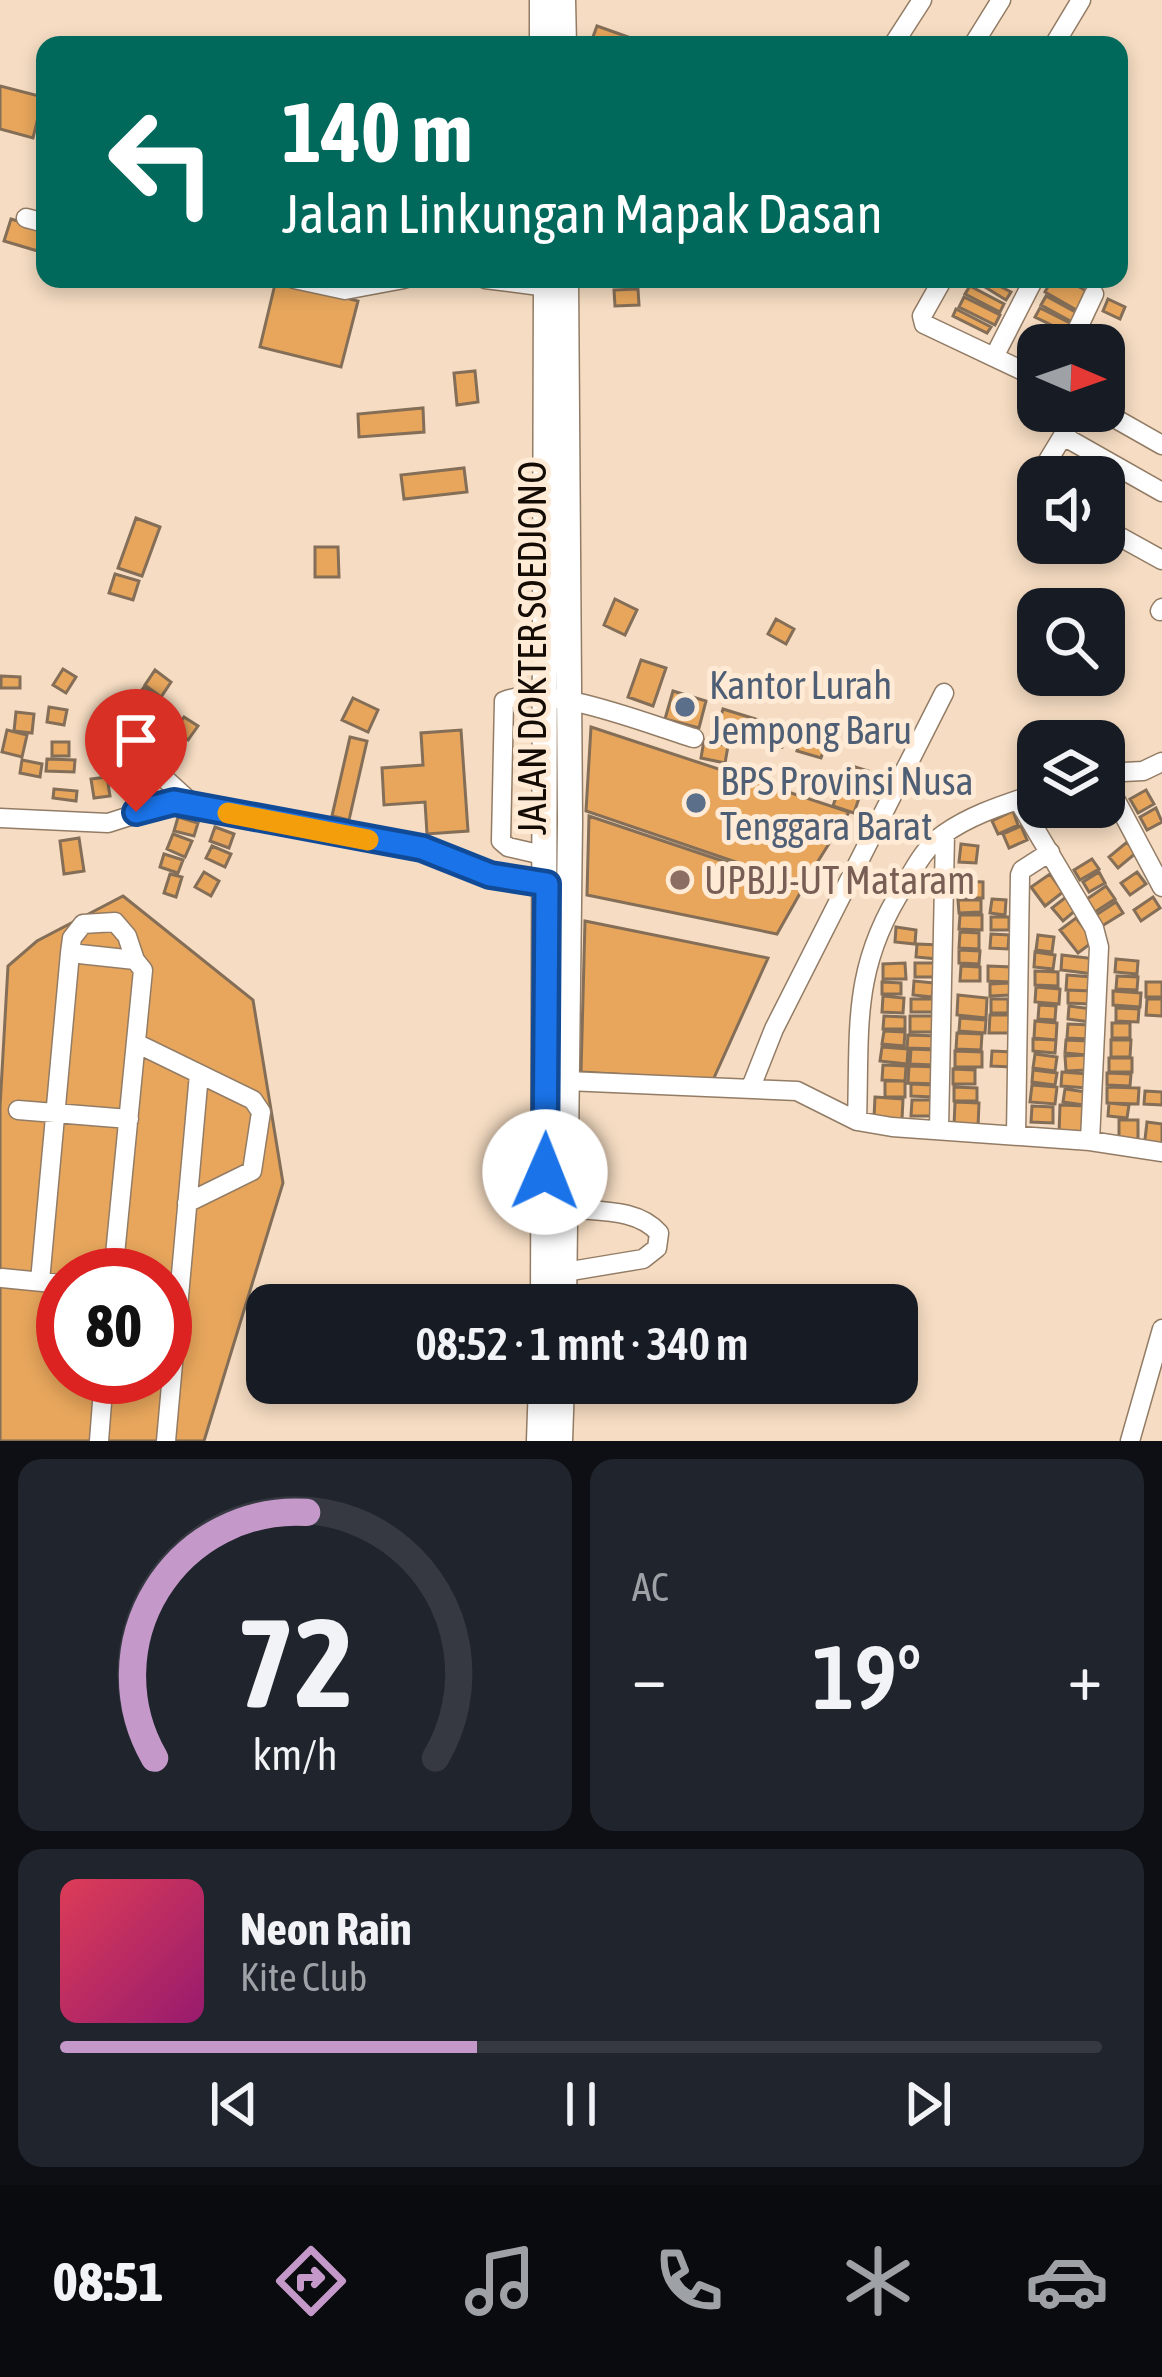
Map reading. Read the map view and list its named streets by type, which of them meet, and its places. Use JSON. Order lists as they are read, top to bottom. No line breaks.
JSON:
{"streets":{"highway":["JALAN DOKTER SOEDJONO"]},"places":["Kantor Lurah Jempong Baru","BPS Provinsi Nusa Tenggara Barat","UPBJJ-UT Mataram"],"north":"right","page":{"turn":["140 m","Jalan Linkungan Mapak Dasan"],"limit":"80","trip":"08:52 · 1 mnt · 340 m","tile":"AC","heat":["−","19°","+"],"song":["Neon Rain","Kite Club"],"tabs":"08:51","gauge":["72","km/h"]}}
